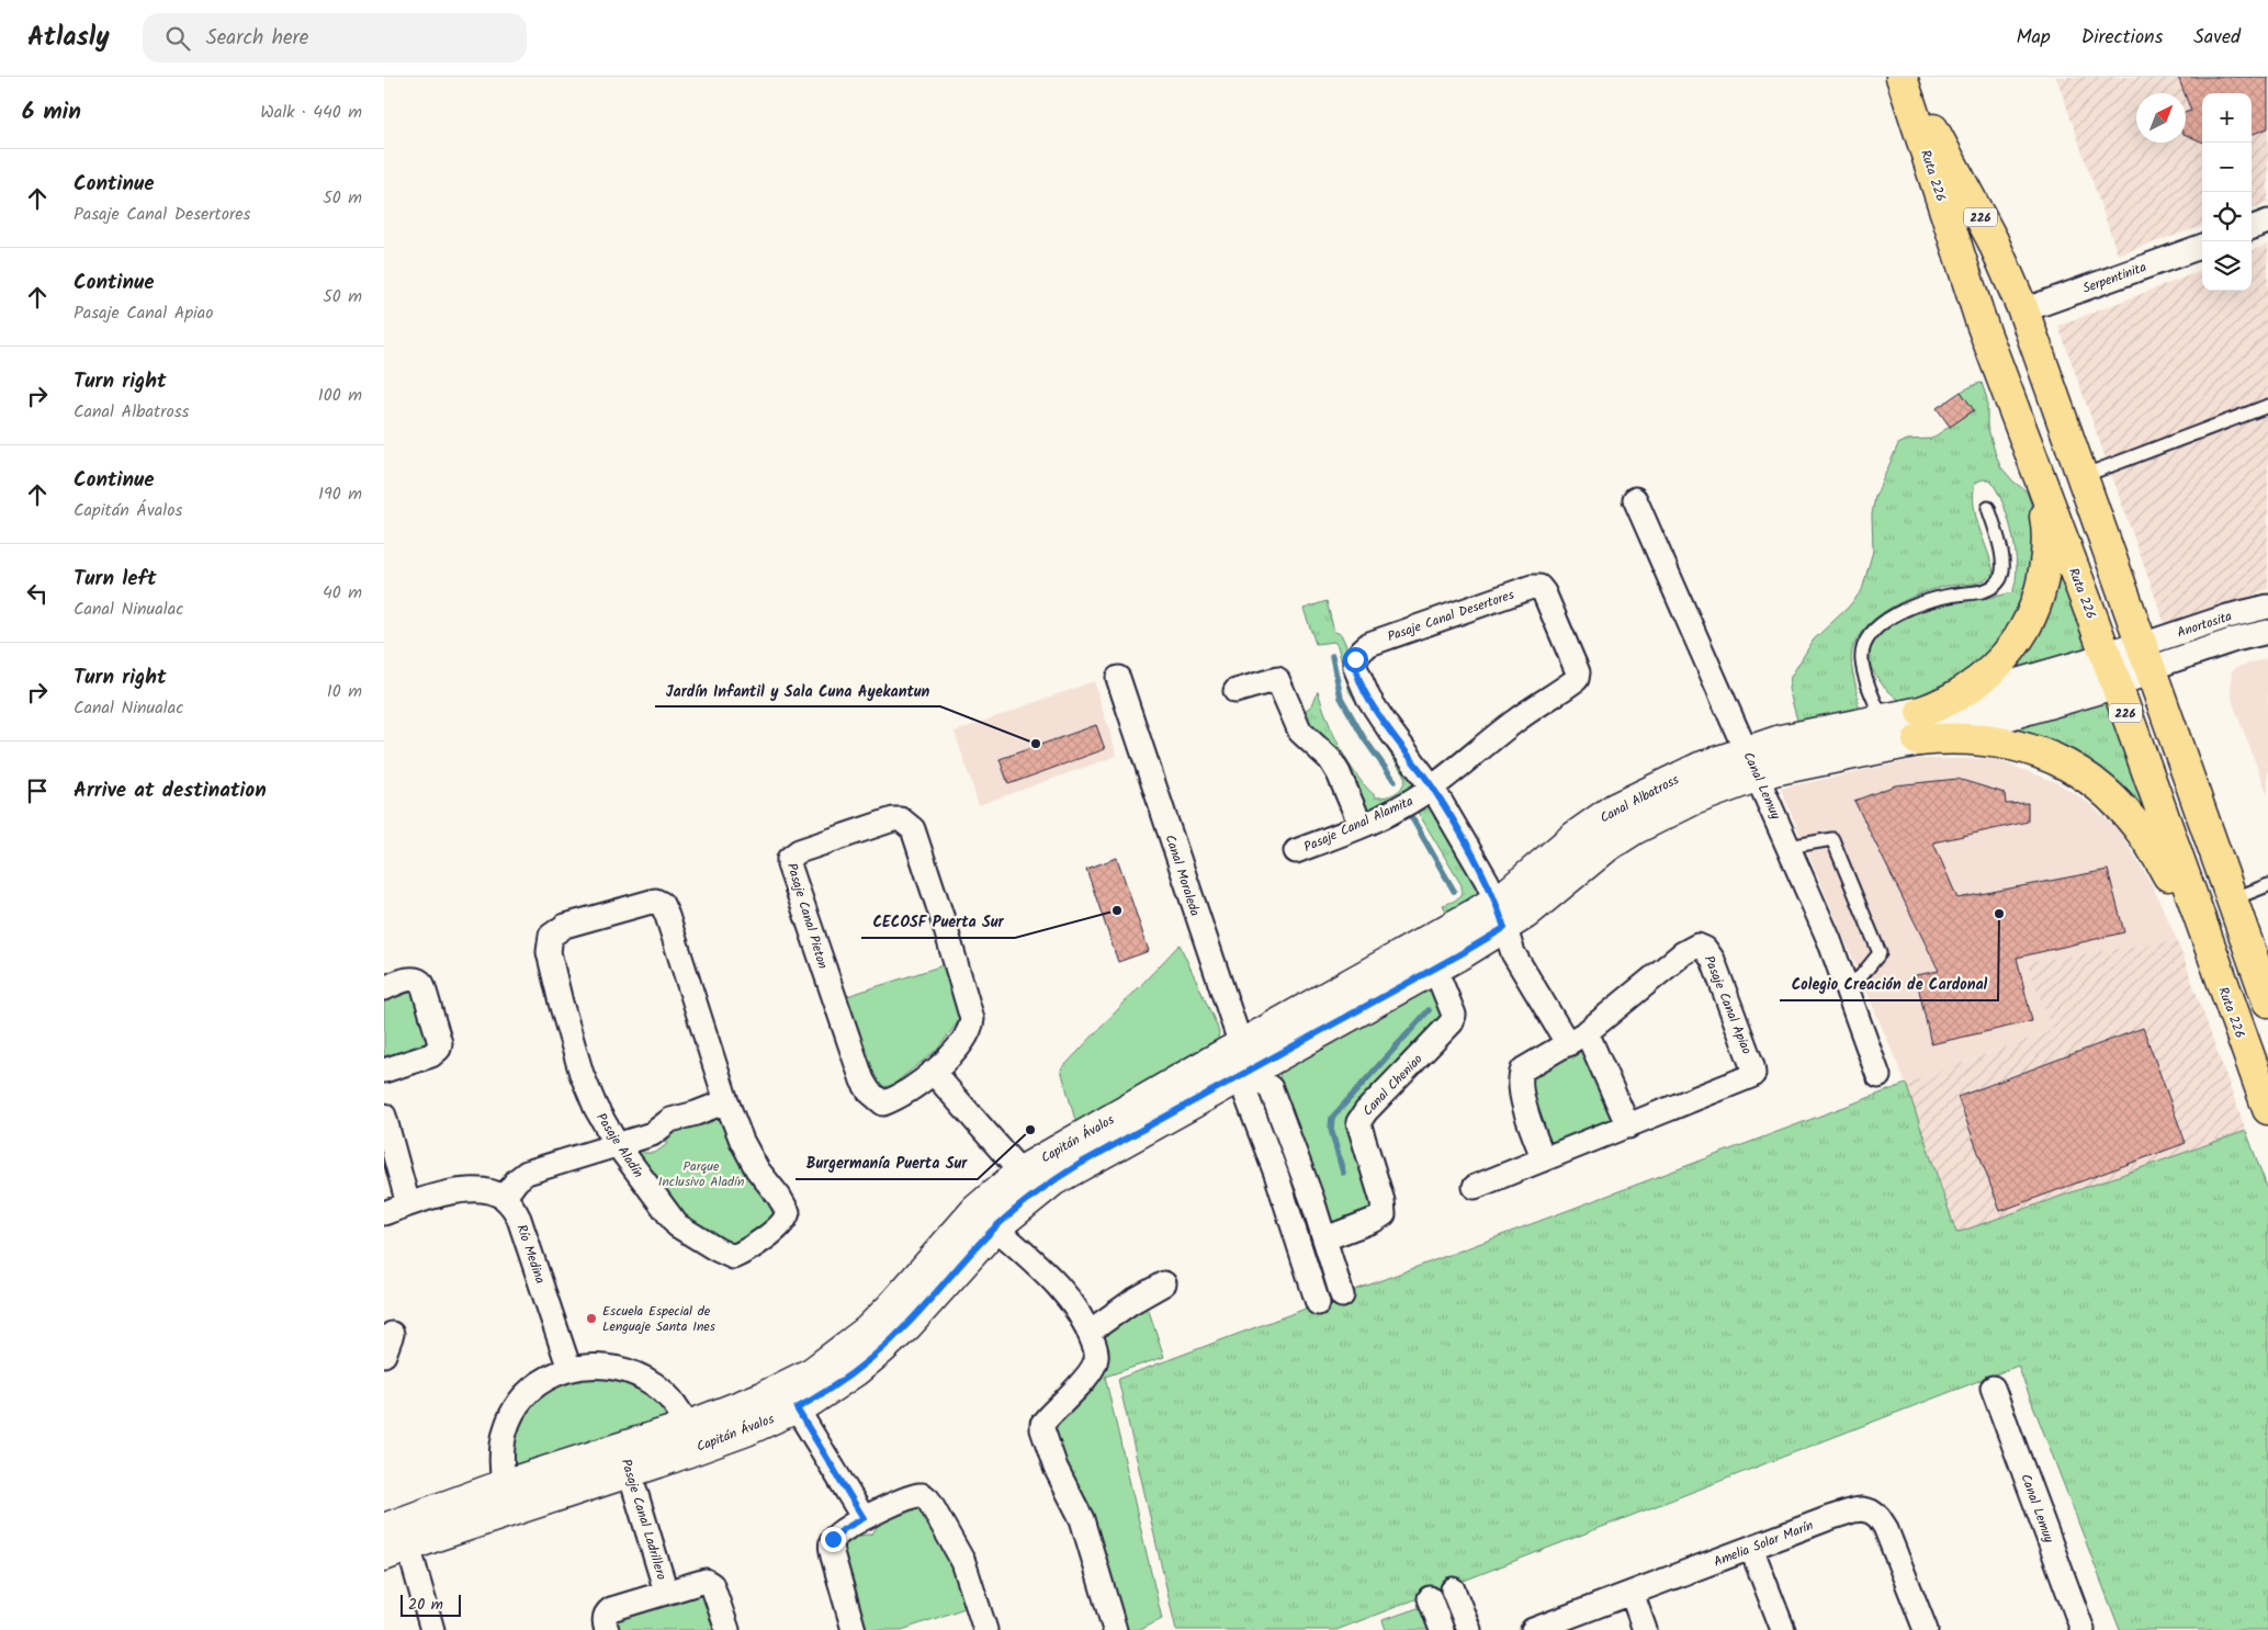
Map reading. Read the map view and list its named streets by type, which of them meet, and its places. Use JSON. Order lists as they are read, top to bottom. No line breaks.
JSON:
{"streets":{"main road":["Ruta 226","226"],"street":["Serpentinita","Pasaje Canal Desertores","Anortosita","Canal Lemuy","Canal Albatross","Pasaje Canal Alamita","Canal Moraleda","Pasaje Canal Pieton","Pasaje Canal Apiao","Canal Cheniao","Capitán Ávalos","Pasaje Aladín","Río Medina","Pasaje Canal Ladrillero","Amelia Solar Marín"]},"crossings":[["Ruta 226","Serpentinita"],["Ruta 226","Anortosita"],["Ruta 226","Canal Albatross"],["Pasaje Canal Desertores","Pasaje Canal Alamita"],["Canal Lemuy","Canal Albatross"],["Canal Albatross","Canal Moraleda"],["Canal Albatross","Canal Cheniao"],["Canal Albatross","Capitán Ávalos"],["Canal Moraleda","Capitán Ávalos"],["Capitán Ávalos","Pasaje Canal Ladrillero"]],"parks":["Parque Inclusivo Aladín"],"places":["Jardín Infantil y Sala Cuna Ayekantun","CECOSF Puerta Sur","Colegio Creación de Cardonal","Burgermanía Puerta Sur","Escuela Especial de Lenguaje Santa Ines"],"scale_bar":"20 m","north":"top right","page":{"header":"Atlasly","search":"Search here","nav":["Map","Directions","Saved"],"heading":["6 min","Walk · 440 m"],"map_buttons":["+","−"],"list":[["Continue","Pasaje Canal Desertores","50 m"],["Continue","Pasaje Canal Apiao","50 m"],["Turn right","Canal Albatross","100 m"],["Continue","Capitán Ávalos","190 m"],["Turn left","Canal Ninualac","40 m"],["Turn right","Canal Ninualac","10 m"],"Arrive at destination"],"scale":"20 m"}}
